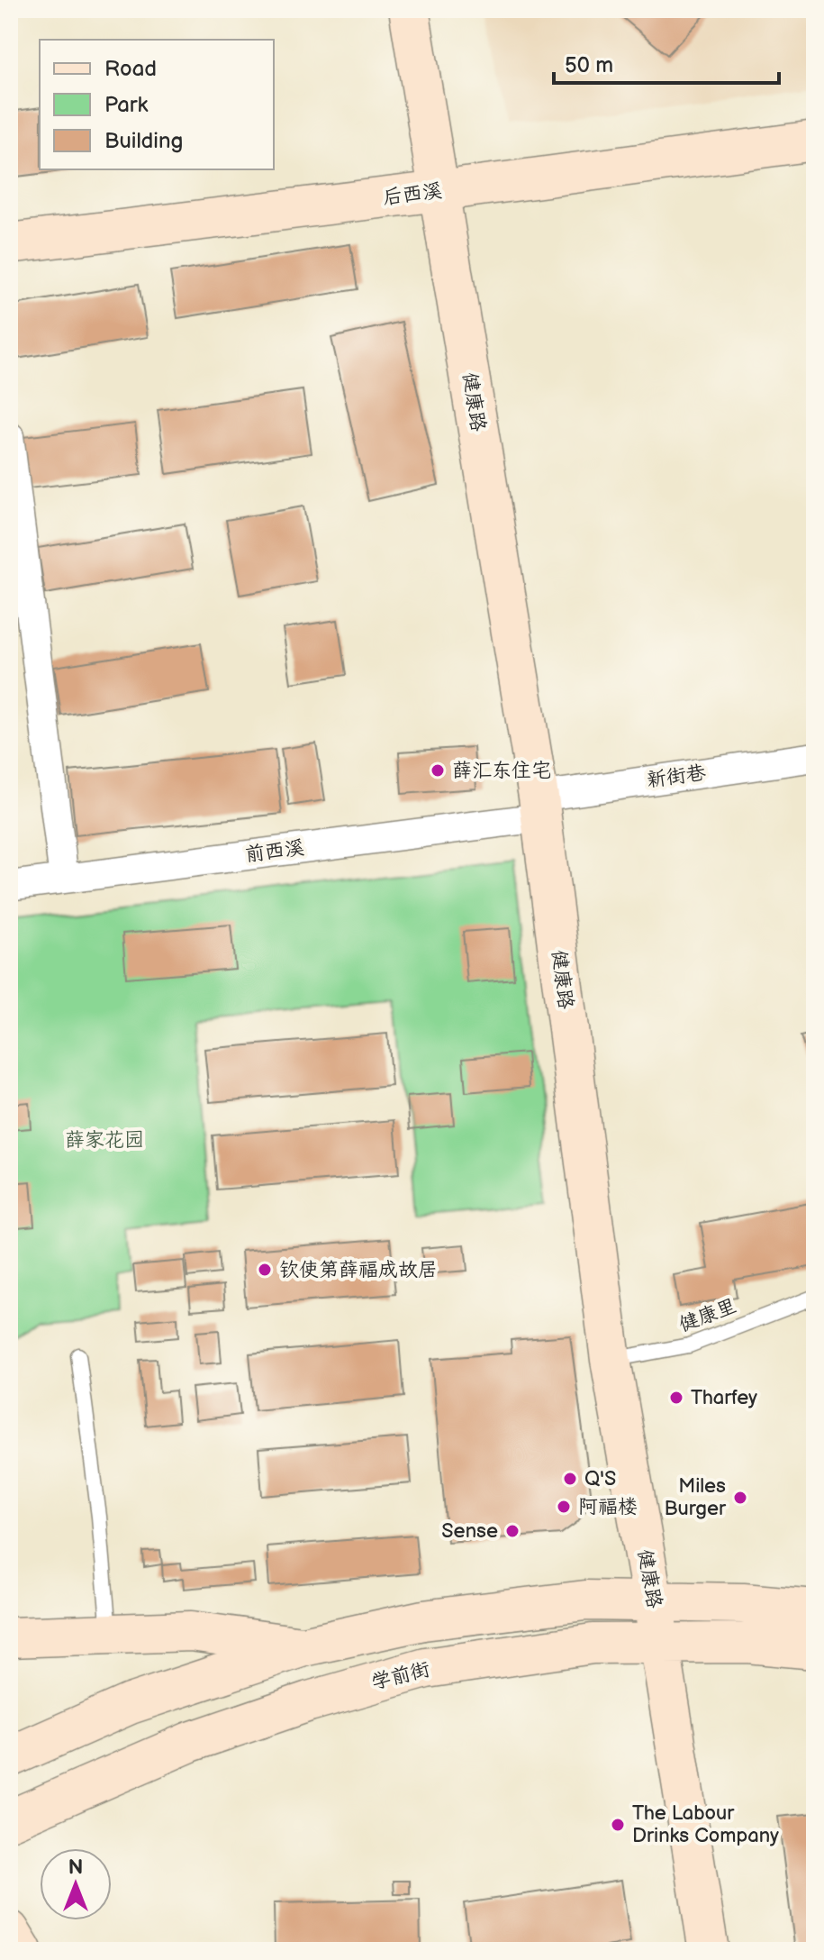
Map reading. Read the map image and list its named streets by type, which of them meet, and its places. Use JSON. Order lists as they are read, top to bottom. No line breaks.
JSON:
{"streets":{"street":["后西溪","健康路","新街巷","前西溪","学前街"],"lane":["健康里"]},"crossings":[["后西溪","健康路"],["健康路","新街巷"],["健康路","前西溪"],["健康路","健康里"],["健康路","学前街"],["新街巷","前西溪"]],"parks":["薛家花园"],"places":["薛汇东住宅","钦使第薛福成故居","Tharfey","Q'S","Miles Burger","阿福楼","Sense","The Labour Drinks Company"],"legend":["Road","Park","Building"],"scale_bar":"50 m","north":"top"}
